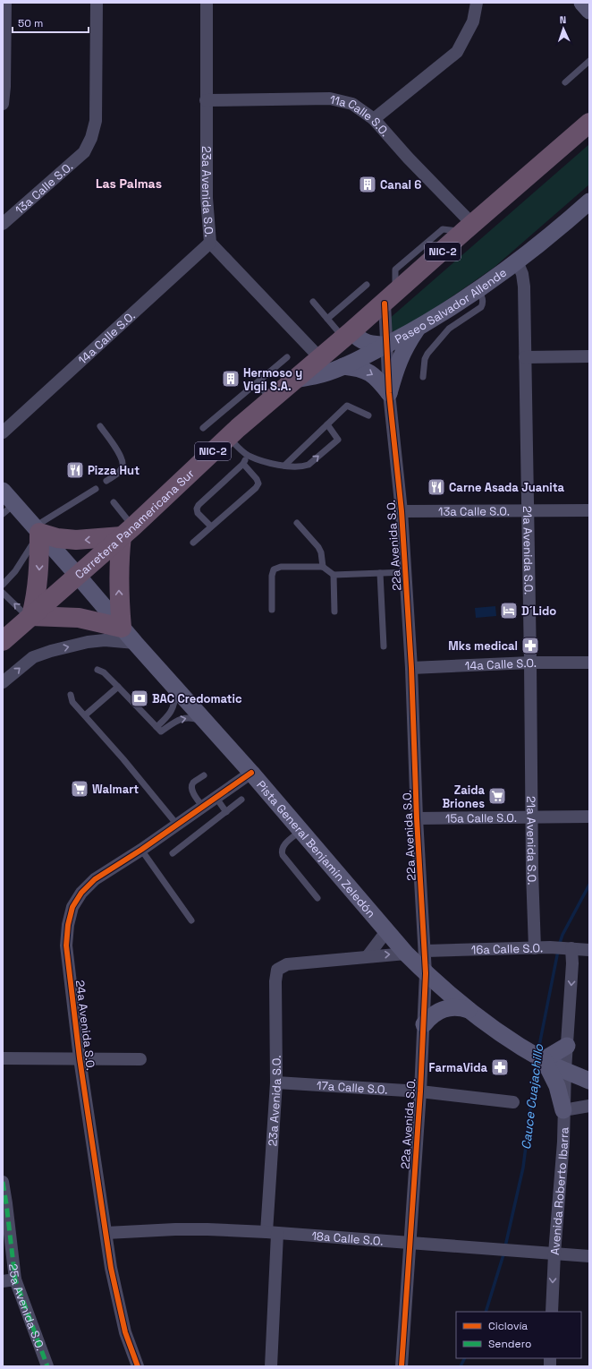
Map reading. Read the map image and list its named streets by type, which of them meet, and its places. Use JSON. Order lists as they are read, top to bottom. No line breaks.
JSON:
{"streets":{"highway":["NIC-2","Carretera Panamericana Sur"],"main road":["Paseo Salvador Allende","Pista General Benjamín Zeledón"],"street":["11a Calle S.O.","13a Calle S.O.","23a Avenida S.O.","14a Calle S.O.","22a Avenida S.O.","21a Avenida S.O.","15a Calle S.O.","16a Calle S.O.","24a Avenida S.O.","17a Calle S.O.","Avenida Roberto Ibarra","18a Calle S.O.","25a Avenida S.O."]},"crossings":[["11a Calle S.O.","23a Avenida S.O."],["11a Calle S.O.","Carretera Panamericana Sur"],["13a Calle S.O.","22a Avenida S.O."],["13a Calle S.O.","21a Avenida S.O."],["23a Avenida S.O.","14a Calle S.O."],["23a Avenida S.O.","Carretera Panamericana Sur"],["23a Avenida S.O.","17a Calle S.O."],["23a Avenida S.O.","18a Calle S.O."],["Paseo Salvador Allende","Carretera Panamericana Sur"],["Paseo Salvador Allende","22a Avenida S.O."],["Paseo Salvador Allende","21a Avenida S.O."],["14a Calle S.O.","22a Avenida S.O."],["14a Calle S.O.","21a Avenida S.O."],["Carretera Panamericana Sur","22a Avenida S.O."],["Carretera Panamericana Sur","Pista General Benjamín Zeledón"],["22a Avenida S.O.","15a Calle S.O."],["22a Avenida S.O.","Pista General Benjamín Zeledón"],["22a Avenida S.O.","16a Calle S.O."],["22a Avenida S.O.","17a Calle S.O."],["22a Avenida S.O.","18a Calle S.O."],["21a Avenida S.O.","15a Calle S.O."],["21a Avenida S.O.","16a Calle S.O."],["Pista General Benjamín Zeledón","24a Avenida S.O."],["Pista General Benjamín Zeledón","Avenida Roberto Ibarra"],["24a Avenida S.O.","18a Calle S.O."],["Avenida Roberto Ibarra","18a Calle S.O."]],"districts":["Las Palmas"],"water":["Cauce Cuajachillo"],"places":{"building":["Canal 6","Hermoso y Vigil S.A."],"restaurant":["Pizza Hut","Carne Asada Juanita"],"hotel":["D´Lido"],"pharmacy":["Mks medical","FarmaVida"],"bank":["BAC Credomatic"],"supermarket":["Walmart","Zaida Briones"]},"legend":["Ciclovía","Sendero"],"scale_bar":"50 m","north":"top"}
